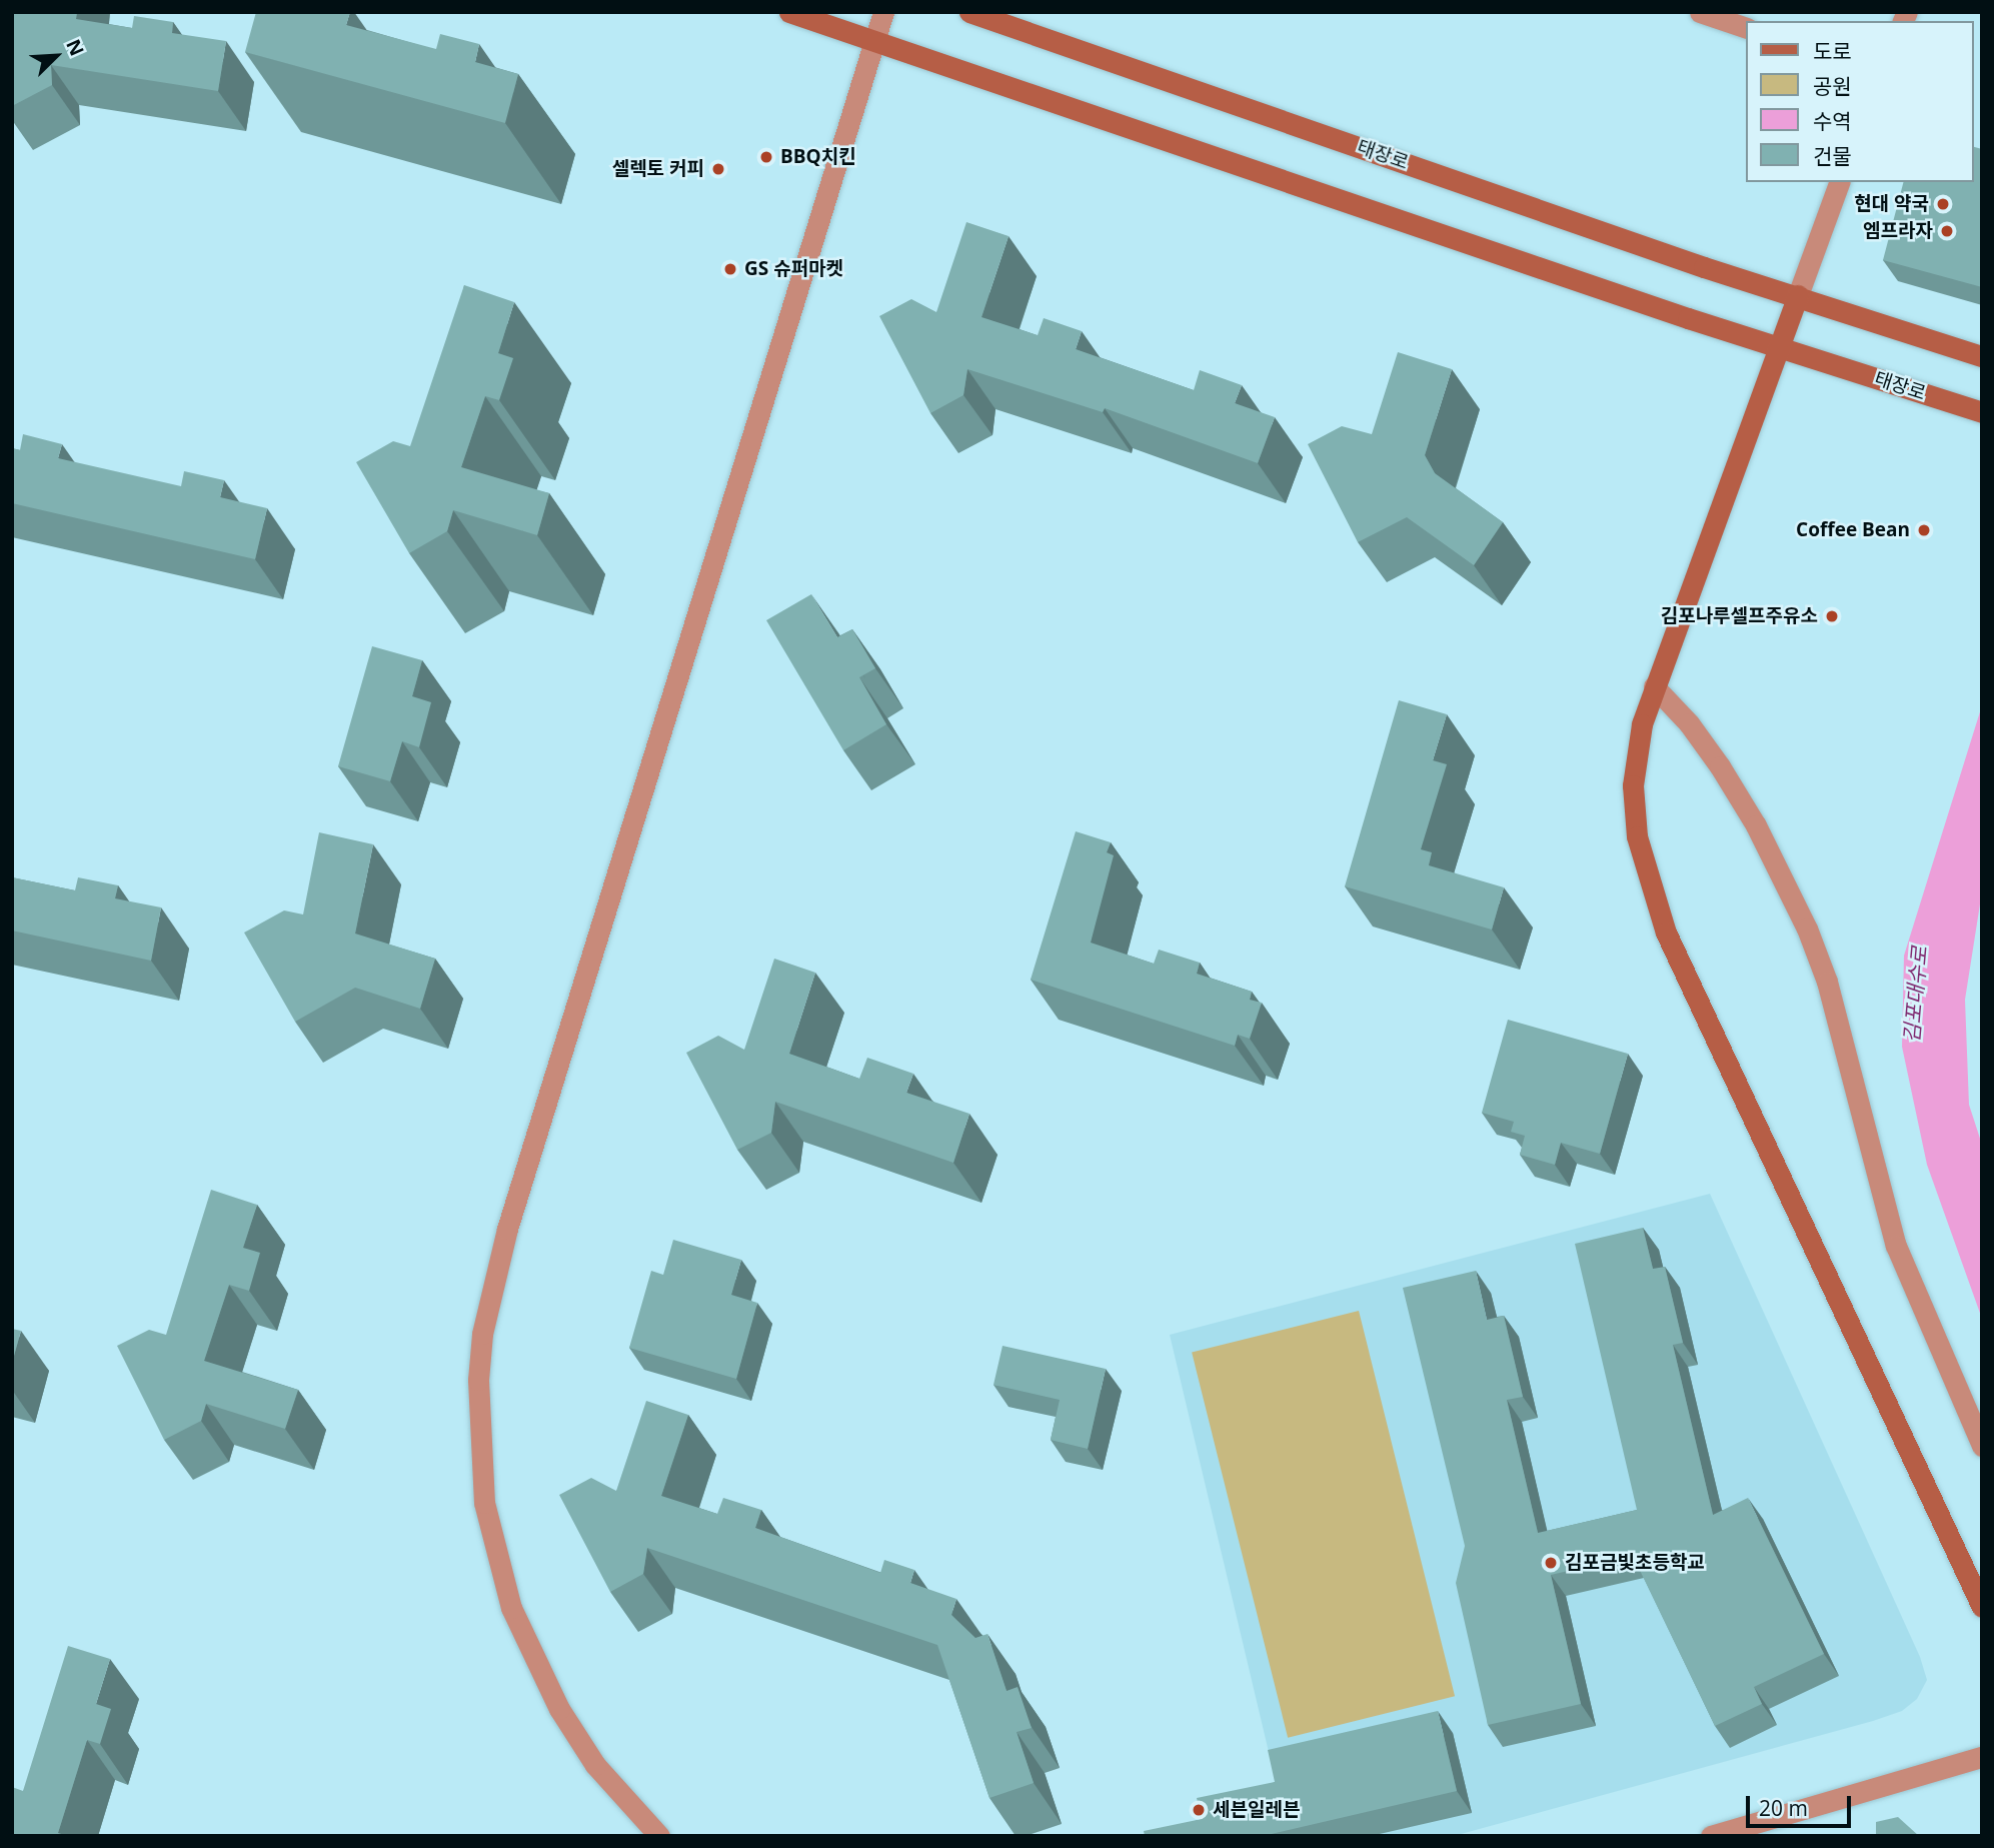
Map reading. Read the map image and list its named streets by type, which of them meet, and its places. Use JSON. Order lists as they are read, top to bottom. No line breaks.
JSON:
{"streets":{"street":["태장로"]},"water":["김포대수로"],"places":["BBQ치킨","셀렉토 커피","현대 약국","엠프라자","GS 슈퍼마켓","Coffee Bean","김포나루셀프주유소","김포금빛초등학교","세븐일레븐"],"legend":["도로","공원","수역","건물"],"scale_bar":"20 m","north":"top right"}
